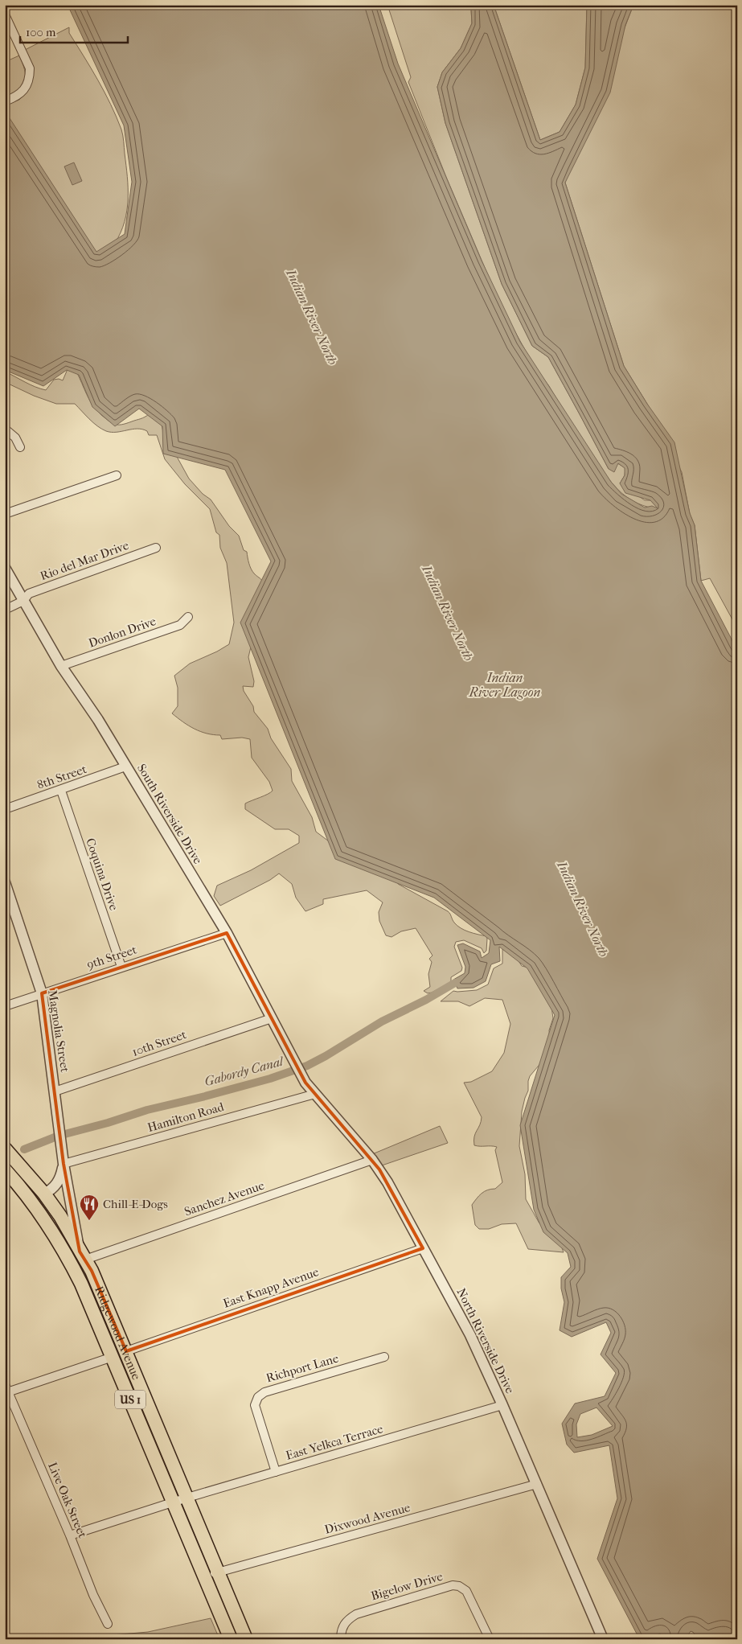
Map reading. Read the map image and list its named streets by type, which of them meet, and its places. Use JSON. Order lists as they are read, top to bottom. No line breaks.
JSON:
{"streets":{"main road":["Ridgewood Avenue","US 1"],"street":["Rio del Mar Drive","Donlon Drive","8th Street","South Riverside Drive","Coquina Drive","9th Street","Magnolia Street","10th Street","Hamilton Road","Sanchez Avenue","East Knapp Avenue","North Riverside Drive","Richport Lane","East Yelkca Terrace","Live Oak Street","Dixwood Avenue","Bigelow Drive"]},"crossings":[["Rio del Mar Drive","South Riverside Drive"],["Donlon Drive","South Riverside Drive"],["8th Street","South Riverside Drive"],["8th Street","Coquina Drive"],["South Riverside Drive","9th Street"],["South Riverside Drive","10th Street"],["South Riverside Drive","North Riverside Drive"],["Coquina Drive","9th Street"],["9th Street","Magnolia Street"],["Magnolia Street","10th Street"],["Magnolia Street","Hamilton Road"],["Magnolia Street","Sanchez Avenue"],["Magnolia Street","Ridgewood Avenue"],["Hamilton Road","North Riverside Drive"],["Sanchez Avenue","Ridgewood Avenue"],["Sanchez Avenue","North Riverside Drive"],["East Knapp Avenue","Ridgewood Avenue"],["East Knapp Avenue","North Riverside Drive"],["Ridgewood Avenue","East Yelkca Terrace"],["Ridgewood Avenue","Dixwood Avenue"],["North Riverside Drive","East Yelkca Terrace"],["North Riverside Drive","Dixwood Avenue"],["Richport Lane","East Yelkca Terrace"],["East Yelkca Terrace","Live Oak Street"]],"water":["Indian River North","Indian River Lagoon","Gabordy Canal"],"places":{"restaurant":["Chill-E-Dogs"]},"scale_bar":"100 m"}
